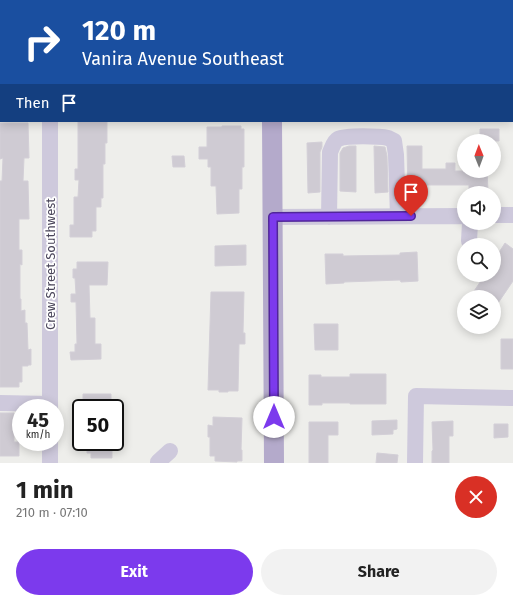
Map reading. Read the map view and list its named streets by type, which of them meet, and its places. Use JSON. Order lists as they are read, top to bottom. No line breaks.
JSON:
{"streets":{"street":["Crew Street Southwest"]},"north":"top","page":{"turn":["120 m","Vanira Avenue Southeast"],"then":"Then","speed":"45 km/h","limit":"50","heading":["1 min","210 m · 07:10"],"buttons":["Exit","Share"]}}
